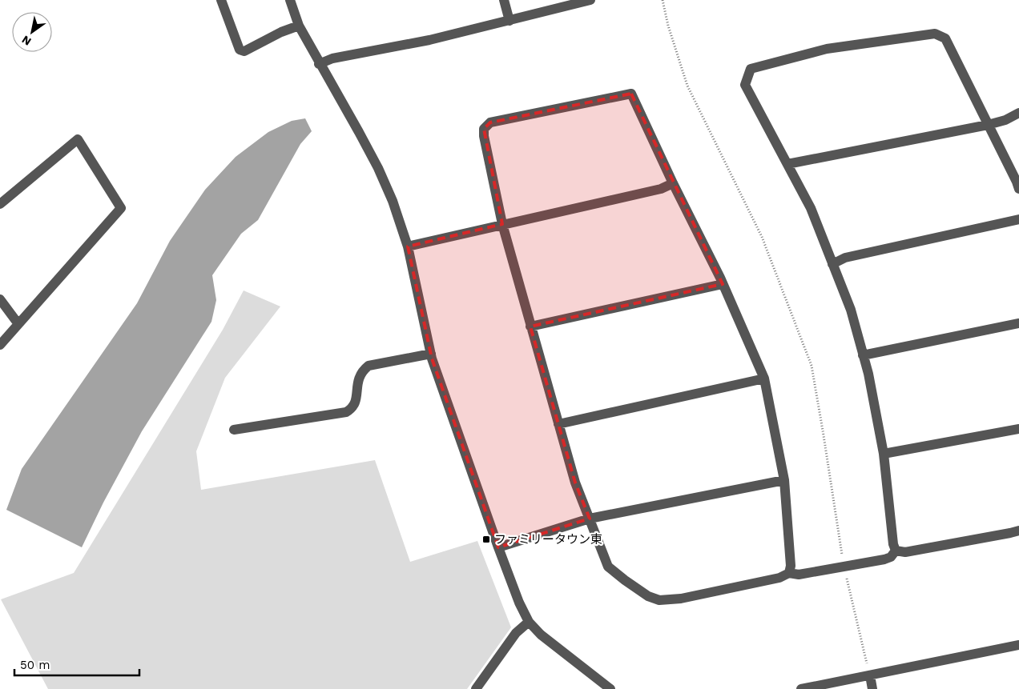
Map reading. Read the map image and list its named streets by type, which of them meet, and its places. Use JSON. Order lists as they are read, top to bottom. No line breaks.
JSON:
{"places":{"transit":["ファミリータウン東"]},"scale_bar":"50 m","north":"bottom left"}
